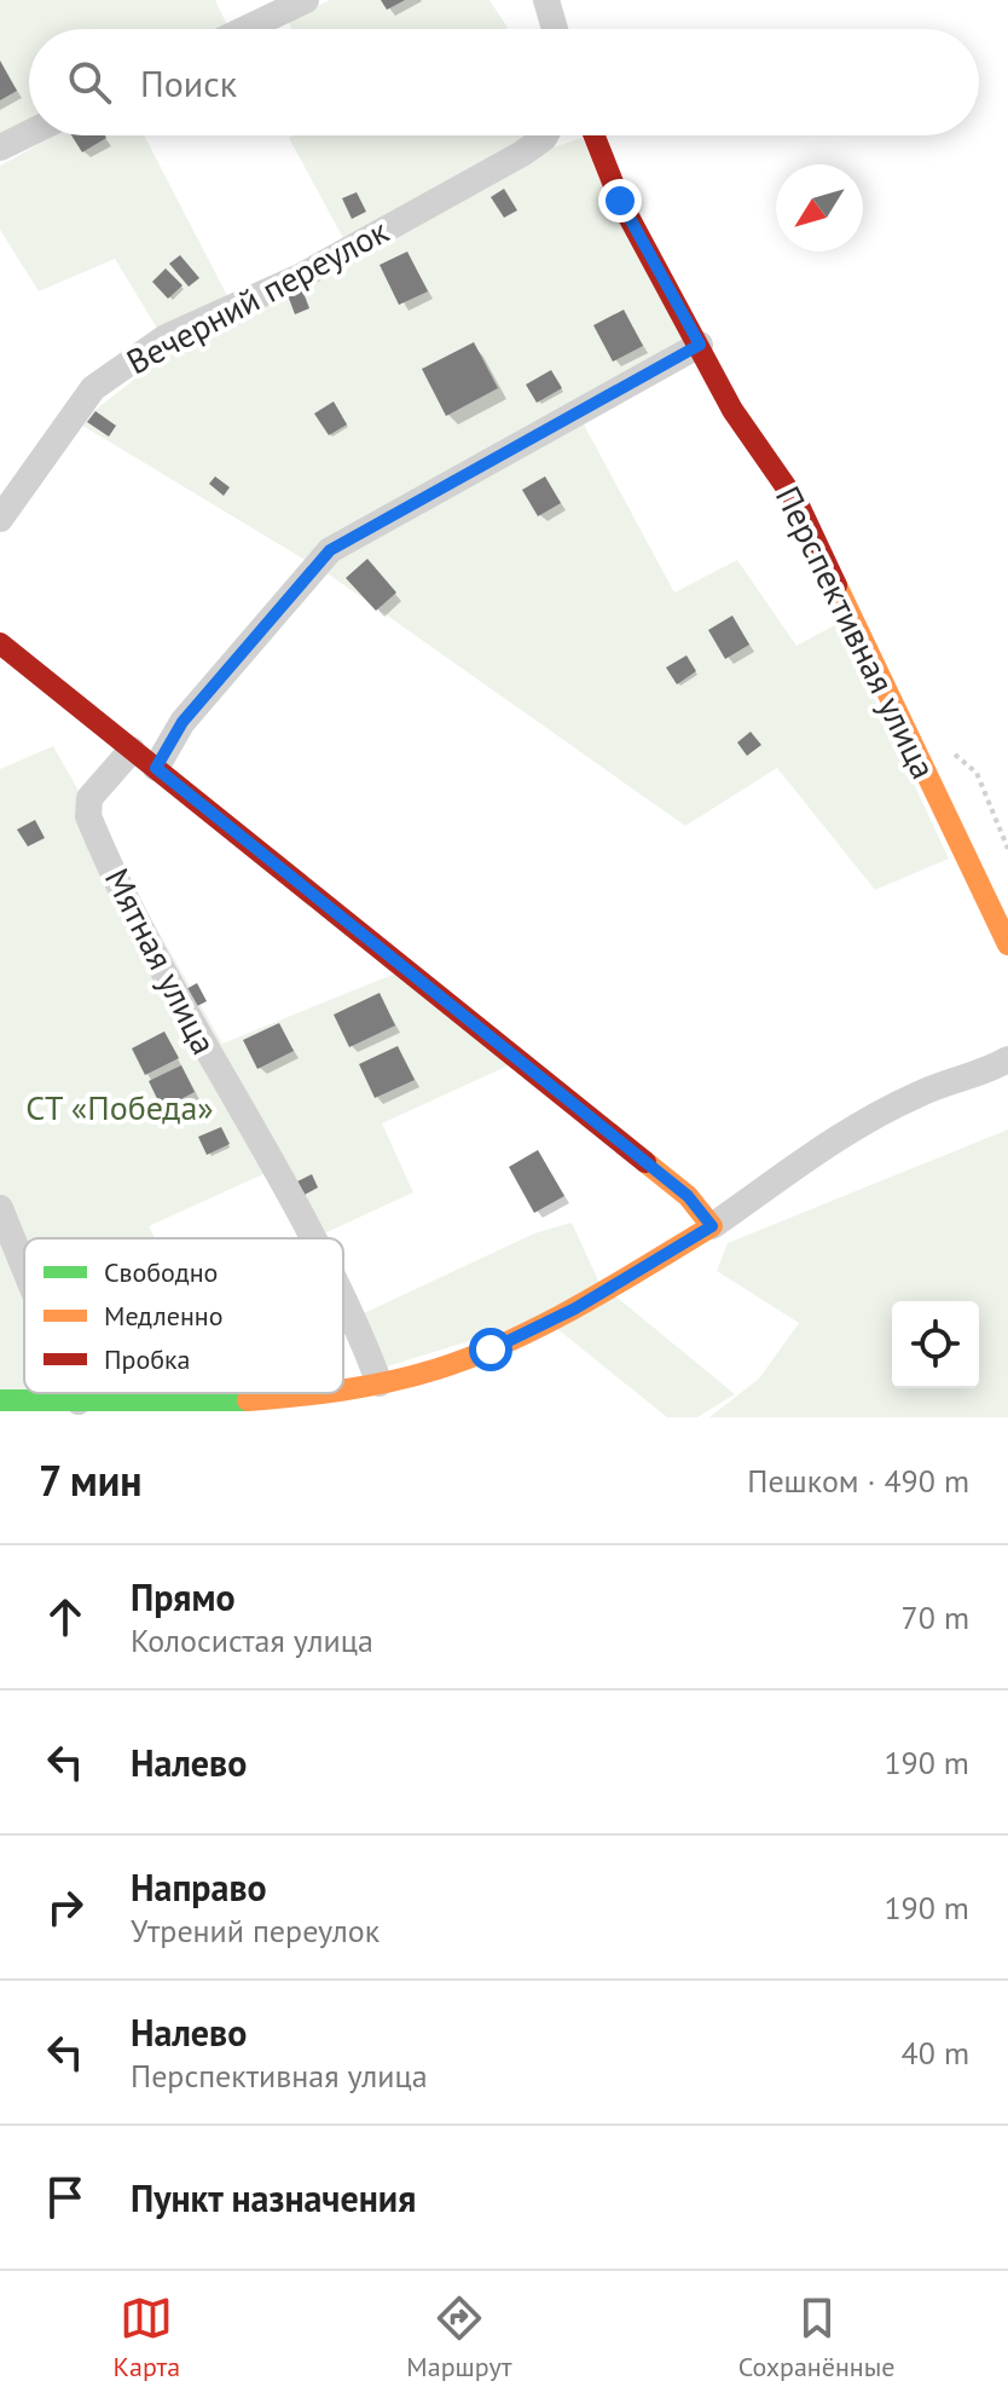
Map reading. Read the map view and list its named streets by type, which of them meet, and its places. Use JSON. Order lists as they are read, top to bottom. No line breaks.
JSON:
{"streets":{"street":["Вечерний переулок","Перспективная улица","Мятная улица"]},"parks":["СТ «Победа»"],"legend":["Свободно","Медленно","Пробка"],"north":"bottom left","page":{"search":"Поиск","heading":["7 мин","Пешком · 490 m"],"list":[["Прямо","Колосистая улица","70 m"],["Налево","190 m"],["Направо","Утрений переулок","190 m"],["Налево","Перспективная улица","40 m"],"Пункт назначения"],"nav":["Карта","Маршрут","Сохранённые"]}}
